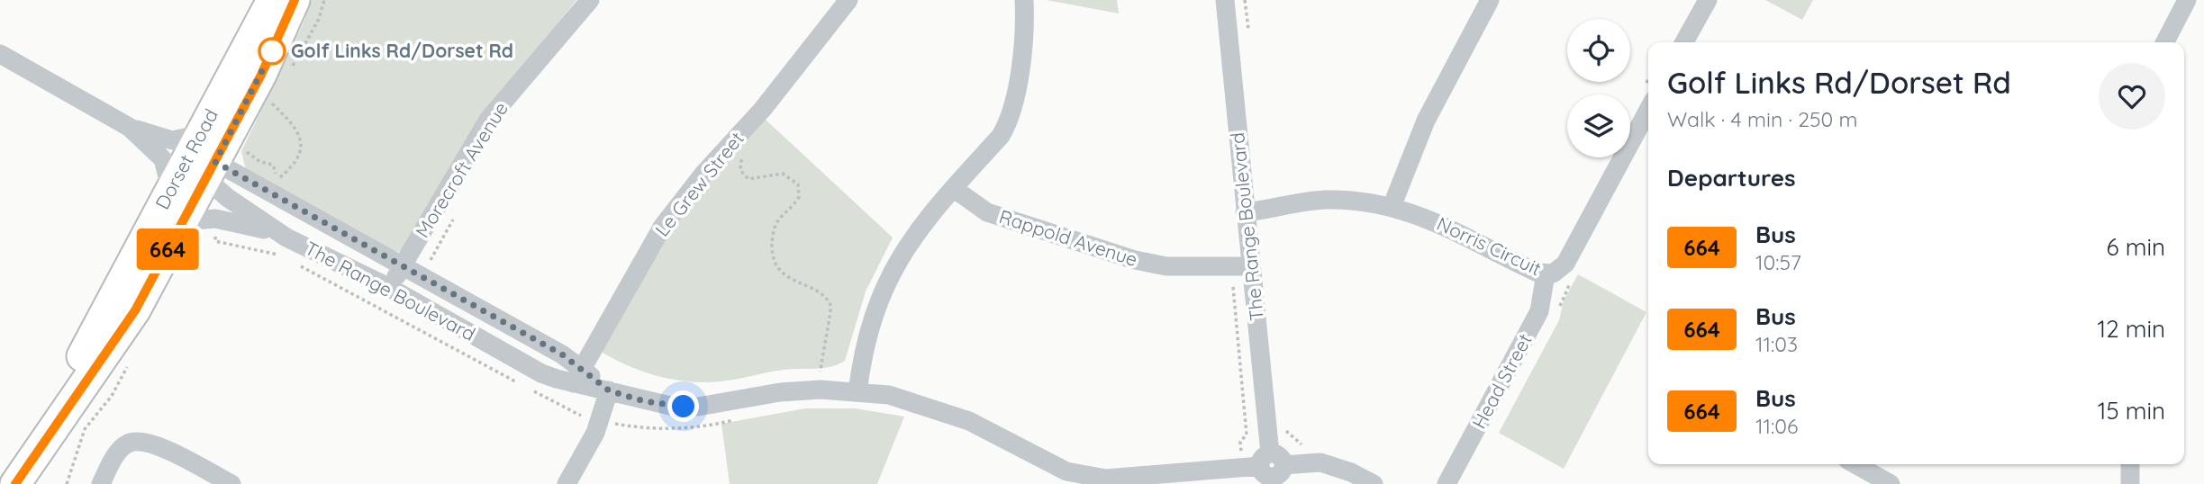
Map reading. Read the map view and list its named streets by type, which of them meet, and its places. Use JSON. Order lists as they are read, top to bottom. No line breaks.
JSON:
{"streets":{"main road":["Dorset Road"],"street":["Morecroft Avenue","Le Grew Street","The Range Boulevard","Rappold Avenue","Norris Circuit","Head Street"]},"crossings":[["Dorset Road","The Range Boulevard"],["Morecroft Avenue","The Range Boulevard"],["Le Grew Street","The Range Boulevard"],["The Range Boulevard","Rappold Avenue"],["The Range Boulevard","Norris Circuit"],["Norris Circuit","Head Street"]],"places":["Golf Links Rd/Dorset Rd"],"lines":["bus line 664"],"page":{"on_map":"664","heading":[["Golf Links Rd/Dorset Rd","Walk · 4 min · 250 m"],"Departures"],"list":[{"mark":"664","name":"Bus","note":"10:57","value":"6 min"},{"mark":"664","name":"Bus","note":"11:03","value":"12 min"},{"mark":"664","name":"Bus","note":"11:06","value":"15 min"}]}}
